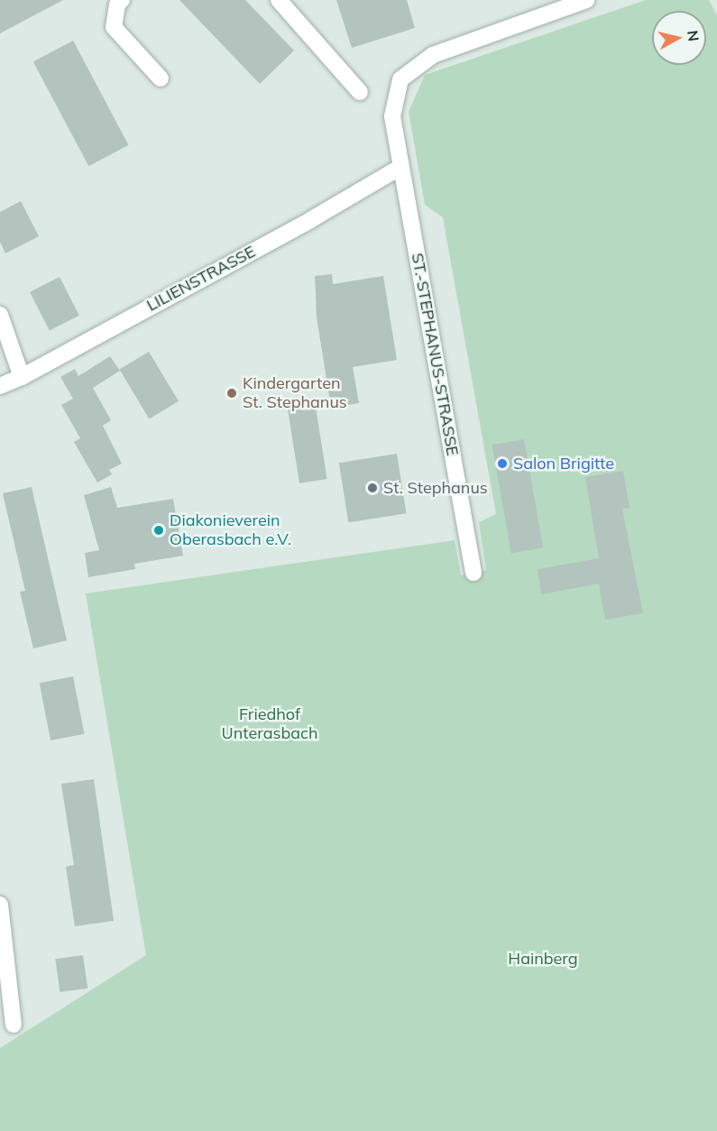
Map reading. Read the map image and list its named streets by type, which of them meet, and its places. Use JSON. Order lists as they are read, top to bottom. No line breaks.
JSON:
{"streets":{"street":["LILIENSTRASSE","ST.-STEPHANUS-STRASSE"]},"crossings":[["LILIENSTRASSE","ST.-STEPHANUS-STRASSE"]],"parks":["Friedhof Unterasbach","Hainberg"],"places":["Kindergarten St. Stephanus","Salon Brigitte","St. Stephanus","Diakonieverein Oberasbach e.V."],"north":"right"}
